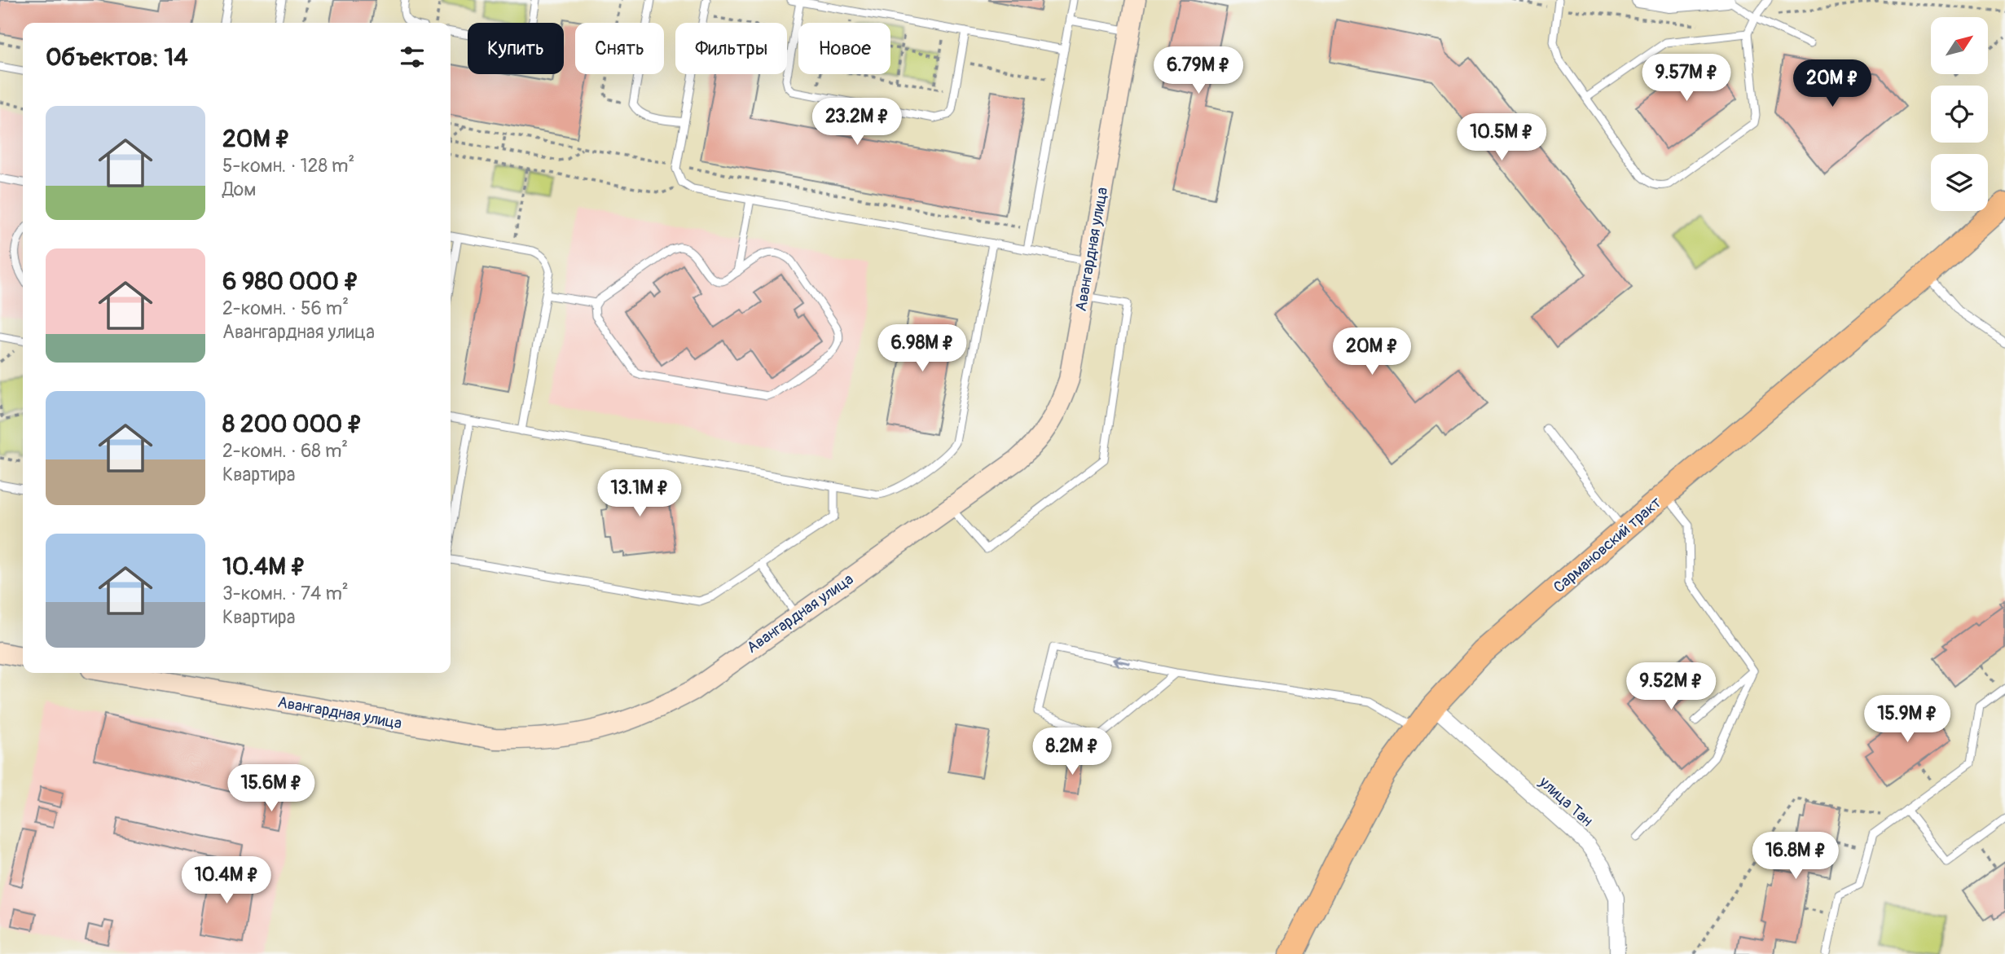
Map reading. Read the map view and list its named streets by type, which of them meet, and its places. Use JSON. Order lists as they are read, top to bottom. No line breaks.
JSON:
{"streets":{"main road":["Сармановский тракт"],"street":["Авангардная улица","улица Тан"]},"crossings":[["Сармановский тракт","улица Тан"]],"north":"top right","page":{"chip":["Купить","Снять","Фильтры","Новое"],"heading":"Объектов: 14","price":["6.79M ₽","9.57M ₽","20M ₽","23.2M ₽","10.5M ₽","6.98M ₽","20M ₽","13.1M ₽","9.52M ₽","15.9M ₽","8.2M ₽","15.6M ₽","16.8M ₽","10.4M ₽"],"list":[{"name":"20M ₽","note":"5-комн. · 128 m² · Дом"},{"name":"6 980 000 ₽","note":"2-комн. · 56 m² · Авангардная улица"},{"name":"8 200 000 ₽","note":"2-комн. · 68 m² · Квартира"},{"name":"10.4M ₽","note":"3-комн. · 74 m² · Квартира"}]}}
